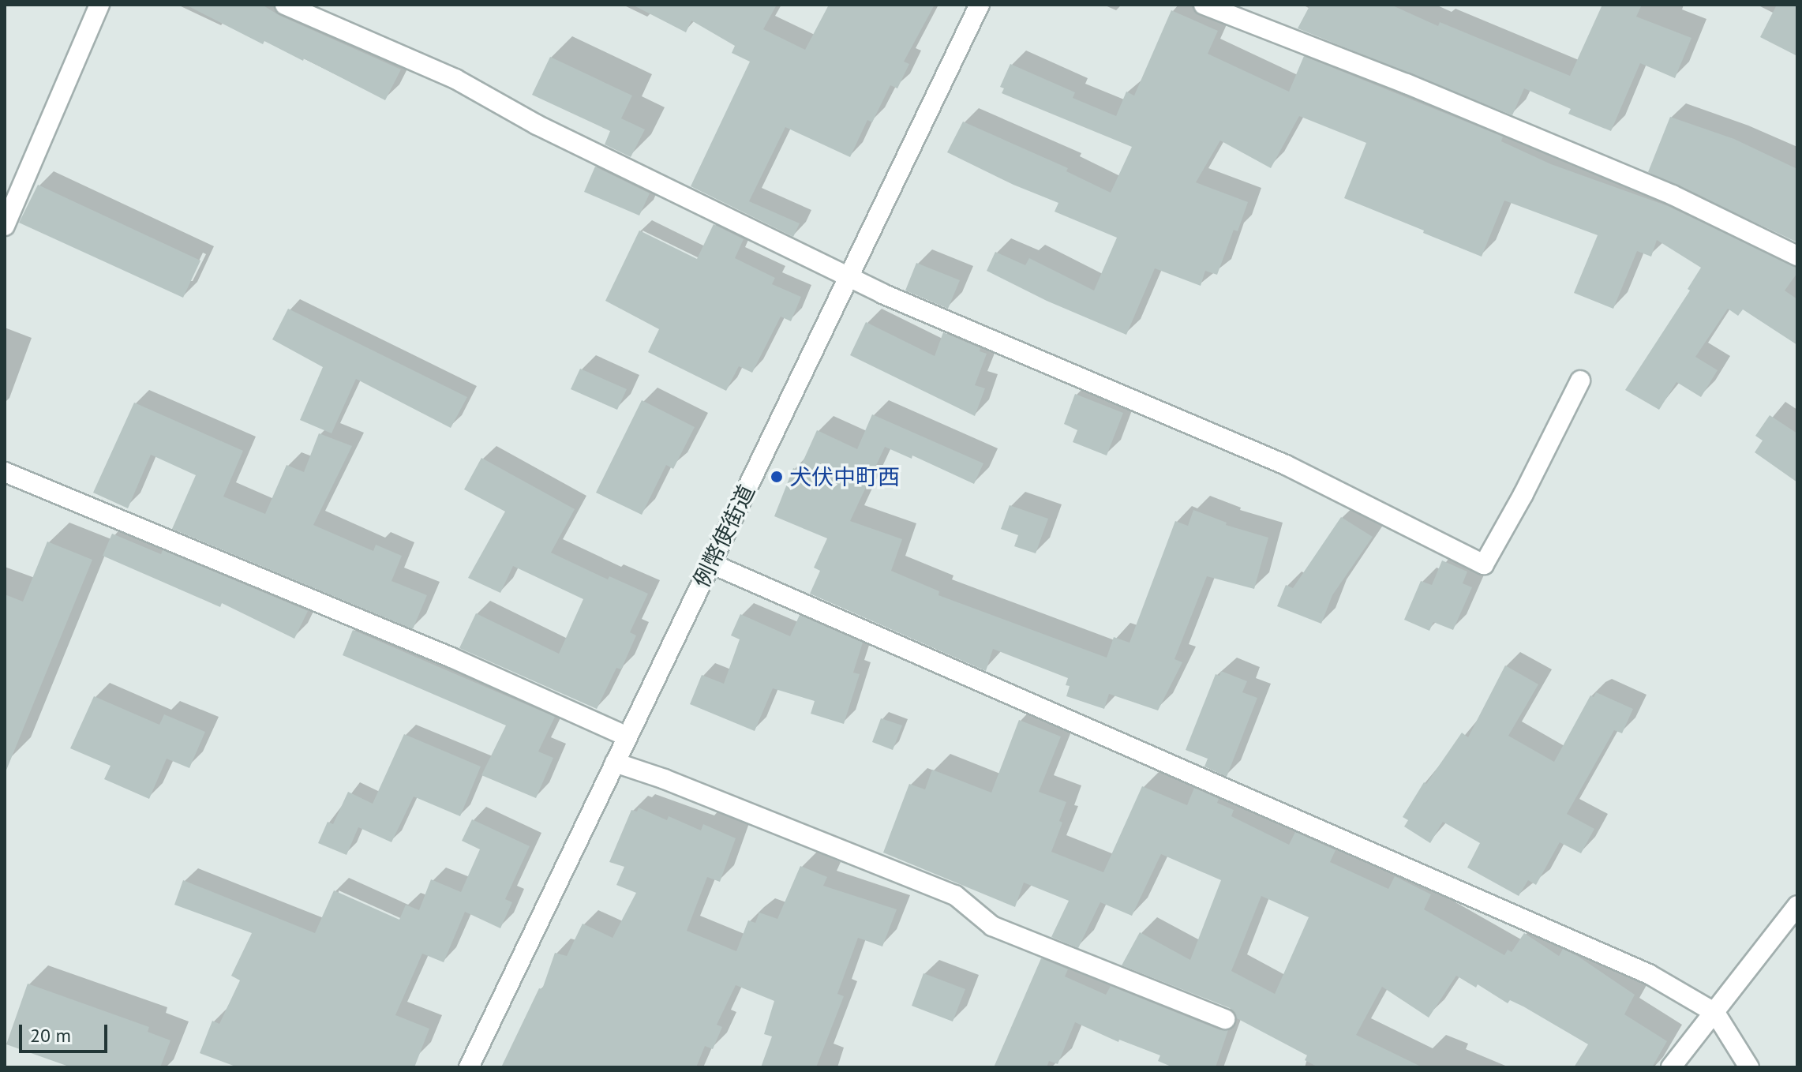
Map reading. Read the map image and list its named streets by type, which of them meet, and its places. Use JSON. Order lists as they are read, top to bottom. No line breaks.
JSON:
{"streets":{"street":["例幣使街道"]},"places":["犬伏中町西"],"scale_bar":"20 m"}
